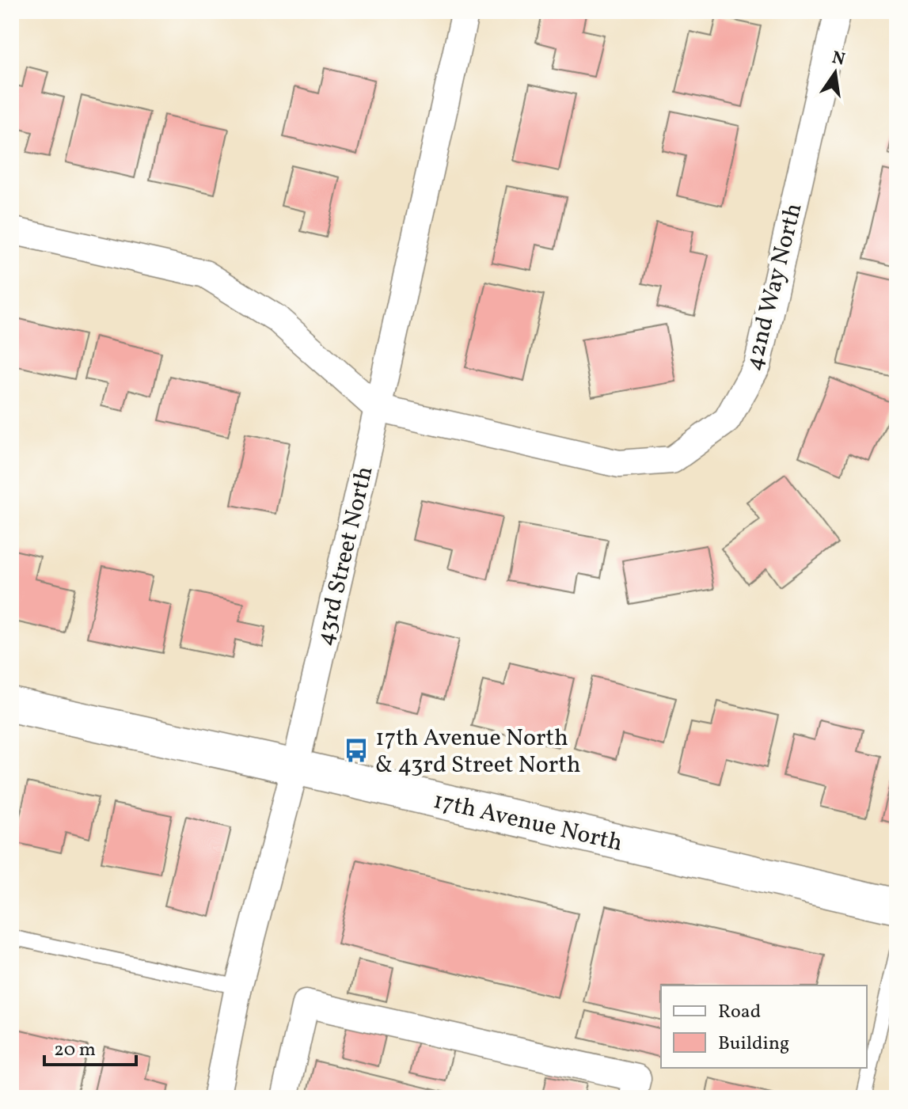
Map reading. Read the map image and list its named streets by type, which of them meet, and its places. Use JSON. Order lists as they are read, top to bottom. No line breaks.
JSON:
{"streets":{"street":["42nd Way North","43rd Street North","17th Avenue North"]},"crossings":[["42nd Way North","43rd Street North"],["43rd Street North","17th Avenue North"]],"places":{"bus stop":["17th Avenue North & 43rd Street North"]},"legend":["Road","Building"],"scale_bar":"20 m","north":"top"}
